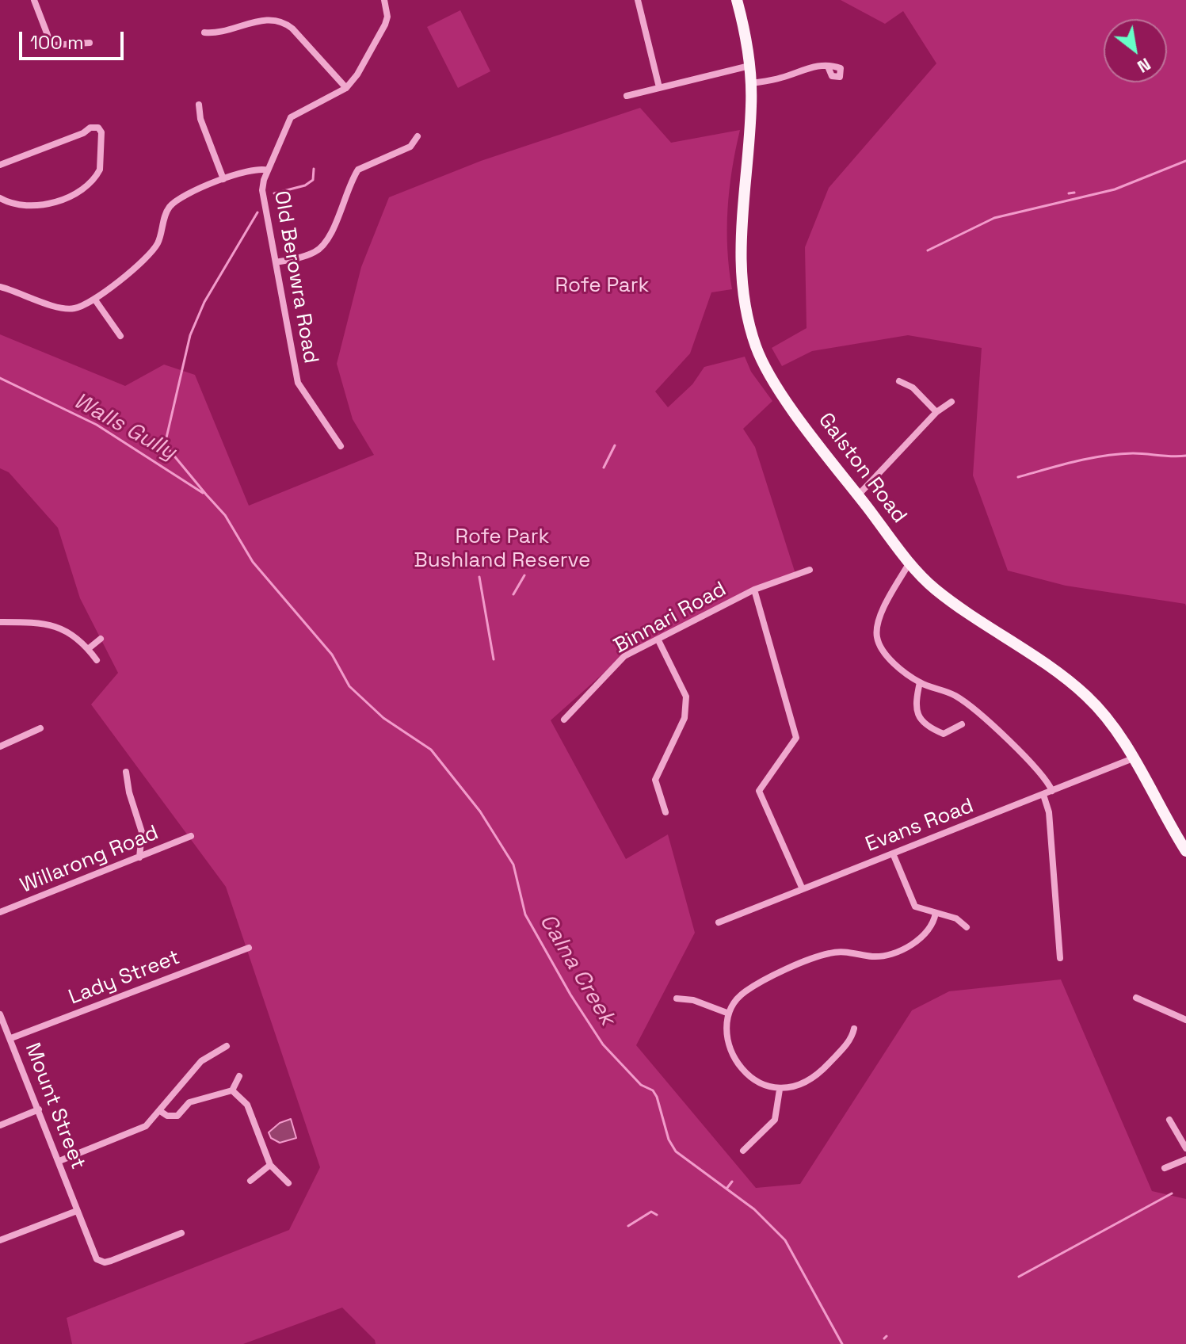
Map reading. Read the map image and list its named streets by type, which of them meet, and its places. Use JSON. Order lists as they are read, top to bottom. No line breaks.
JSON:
{"streets":{"main road":["Galston Road"],"street":["Old Berowra Road","Binnari Road","Evans Road","Willarong Road","Lady Street","Mount Street"]},"crossings":[["Galston Road","Evans Road"],["Lady Street","Mount Street"]],"water":["Walls Gully","Calna Creek"],"parks":["Rofe Park","Rofe Park Bushland Reserve"],"scale_bar":"100 m","north":"bottom right"}
